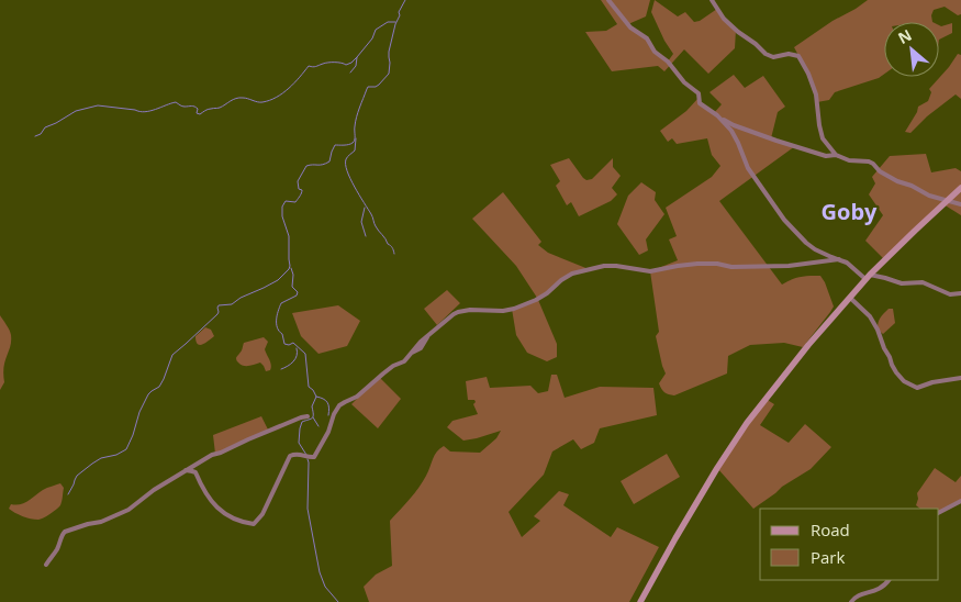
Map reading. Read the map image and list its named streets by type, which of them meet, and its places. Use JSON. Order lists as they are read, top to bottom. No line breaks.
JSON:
{"districts":["Goby"],"legend":["Road","Park"],"north":"top left"}
